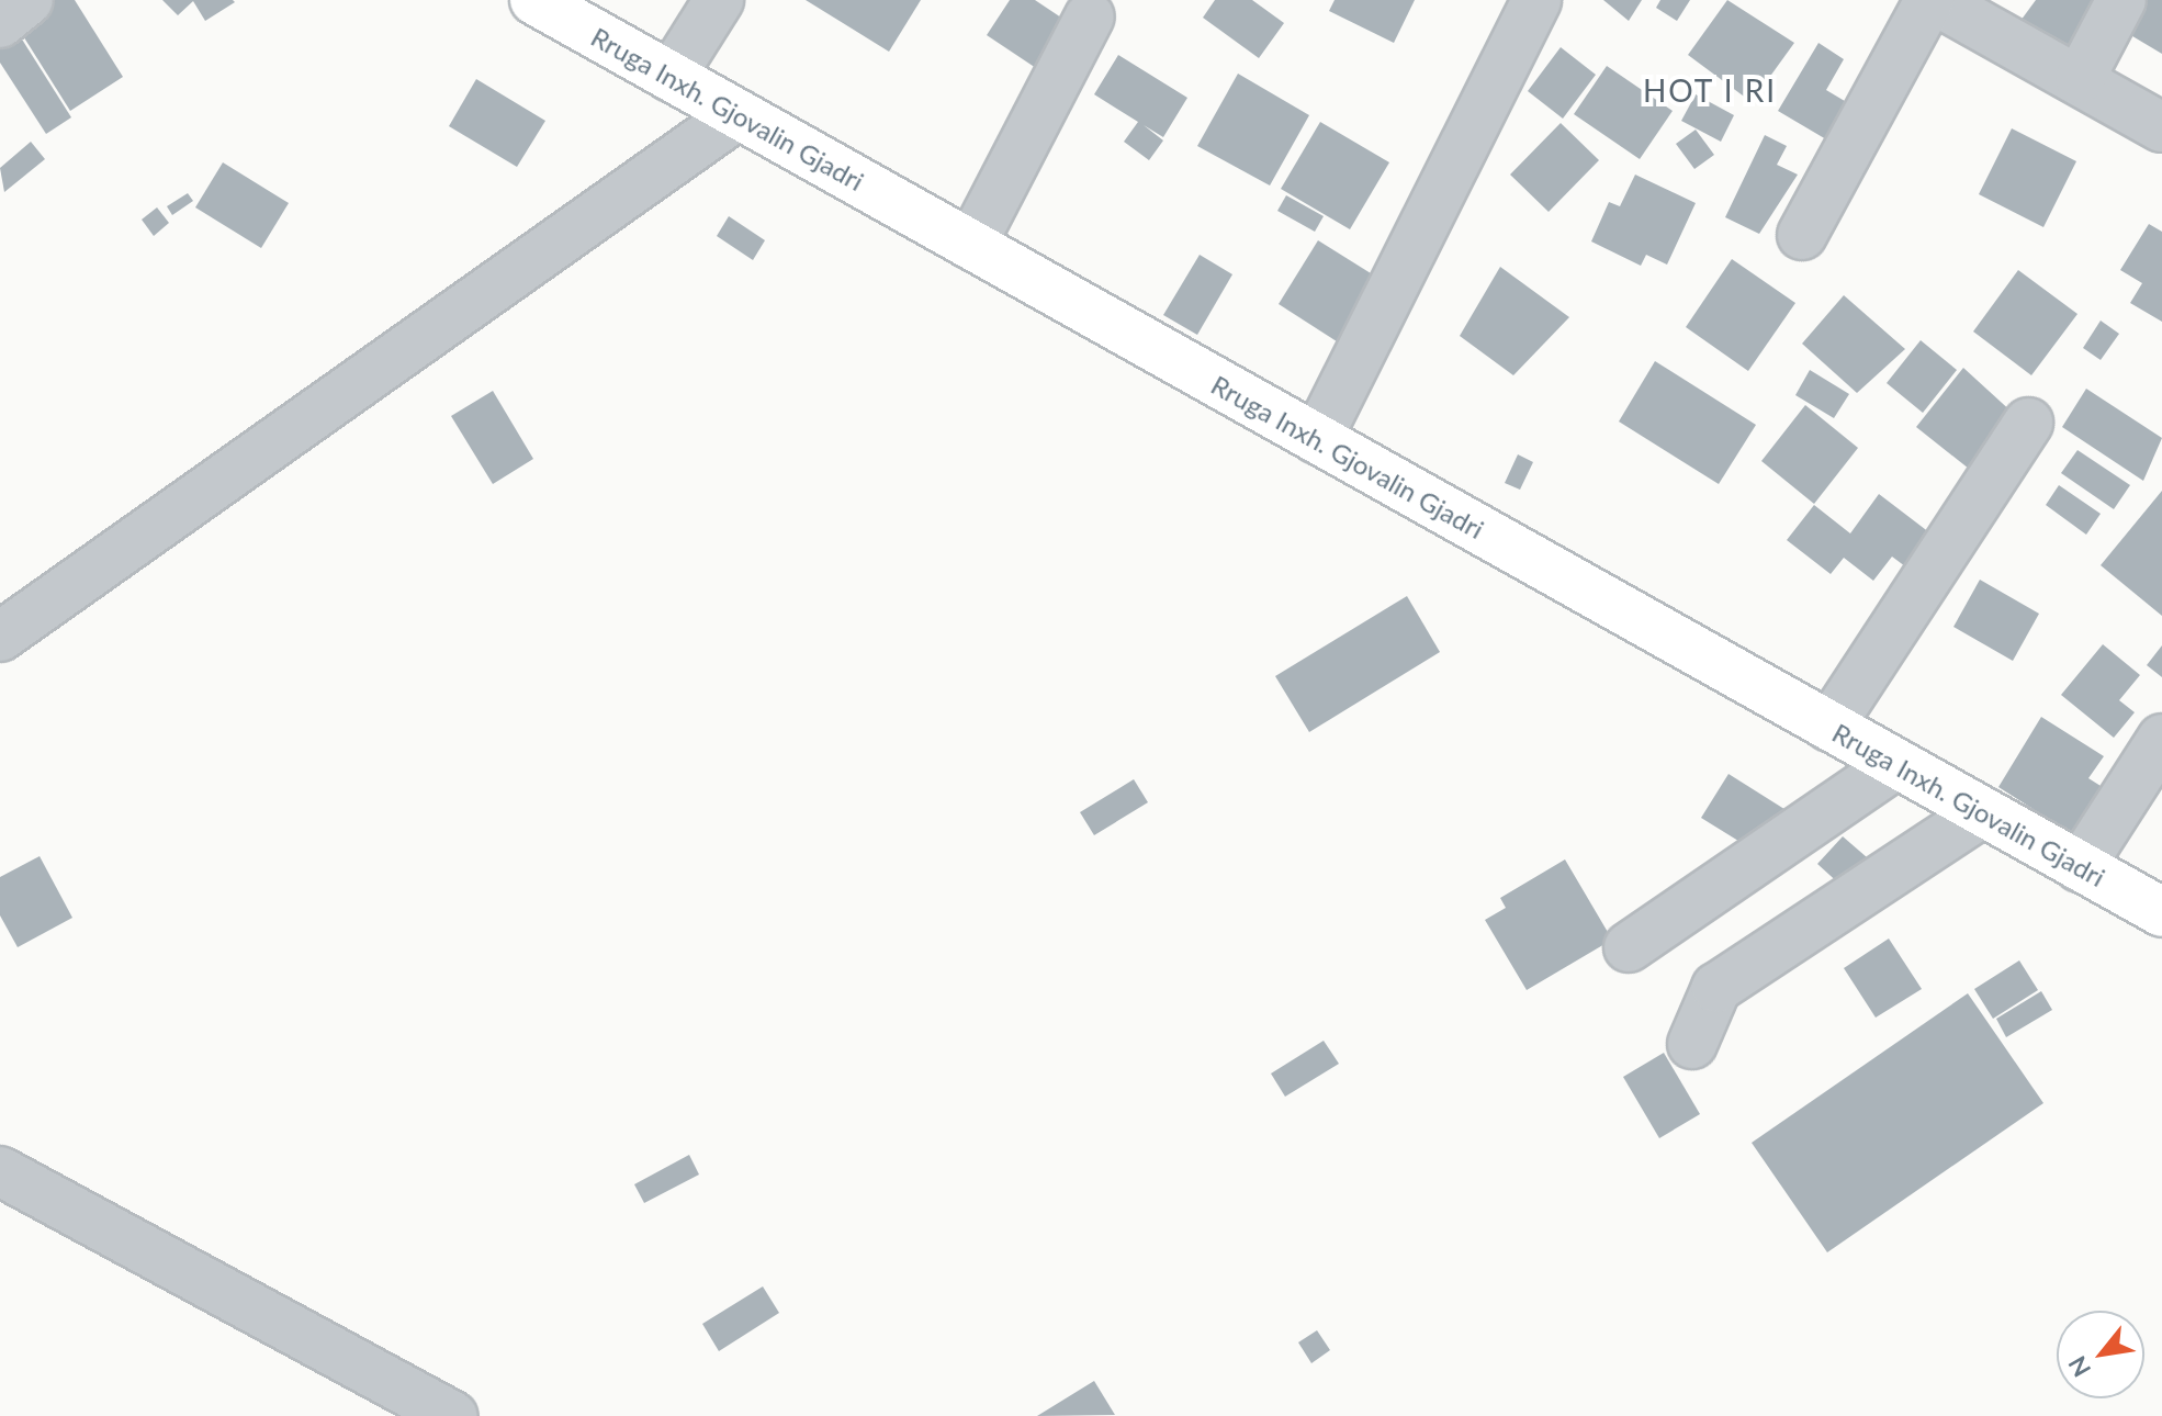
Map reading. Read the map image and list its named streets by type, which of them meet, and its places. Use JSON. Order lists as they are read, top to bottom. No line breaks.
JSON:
{"streets":{"main road":["Rruga Inxh. Gjovalin Gjadri"]},"districts":["HOT I RI"],"north":"bottom left"}
